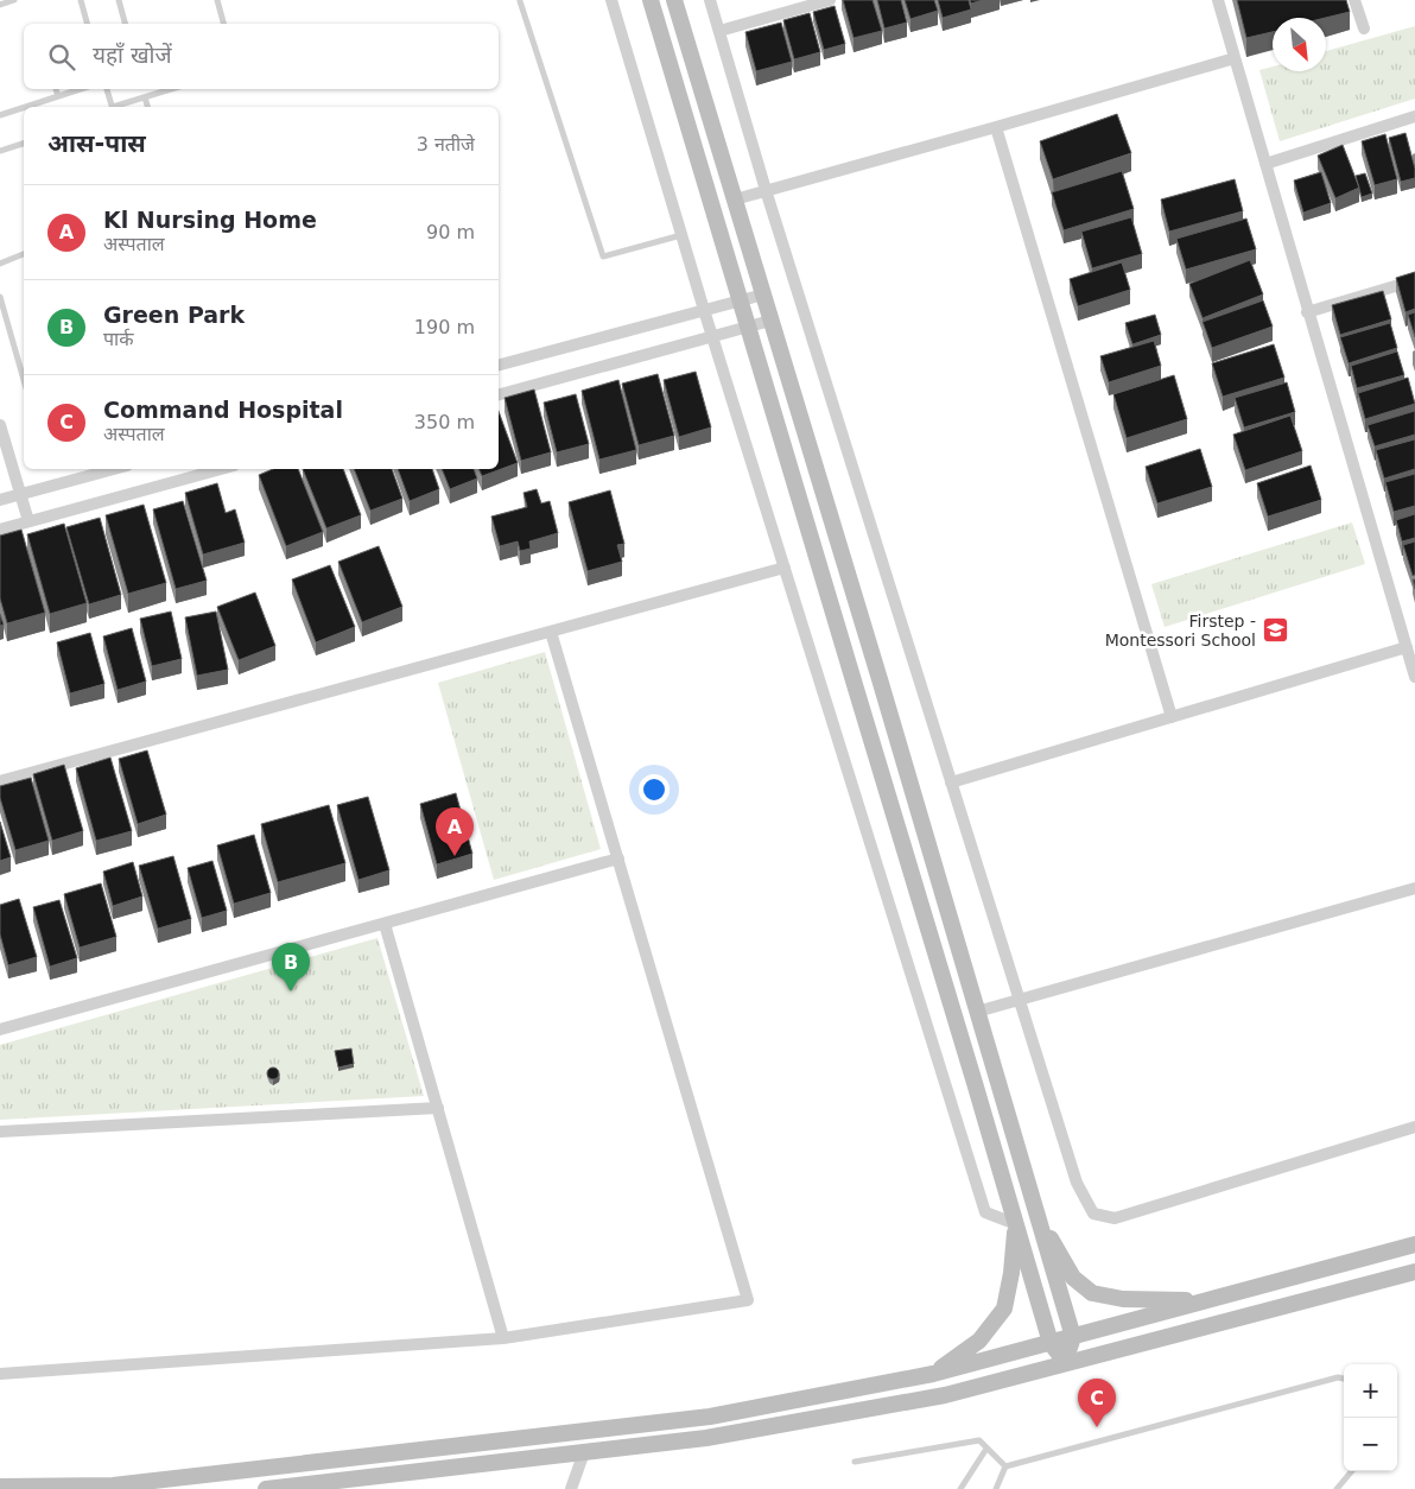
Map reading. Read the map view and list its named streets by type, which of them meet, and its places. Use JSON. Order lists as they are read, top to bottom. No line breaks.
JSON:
{"places":{"school or university":["Firstep - Montessori School"]},"north":"bottom right","page":{"search":"यहाँ खोजें","heading":["आस-पास","3 नतीजे"],"list":[{"mark":"A","name":"Kl Nursing Home","note":"अस्पताल","value":"90 m"},{"mark":"B","name":"Green Park","note":"पार्क","value":"190 m"},{"mark":"C","name":"Command Hospital","note":"अस्पताल","value":"350 m"}],"pins":["A","B","C"],"map_buttons":["+","−"]}}
